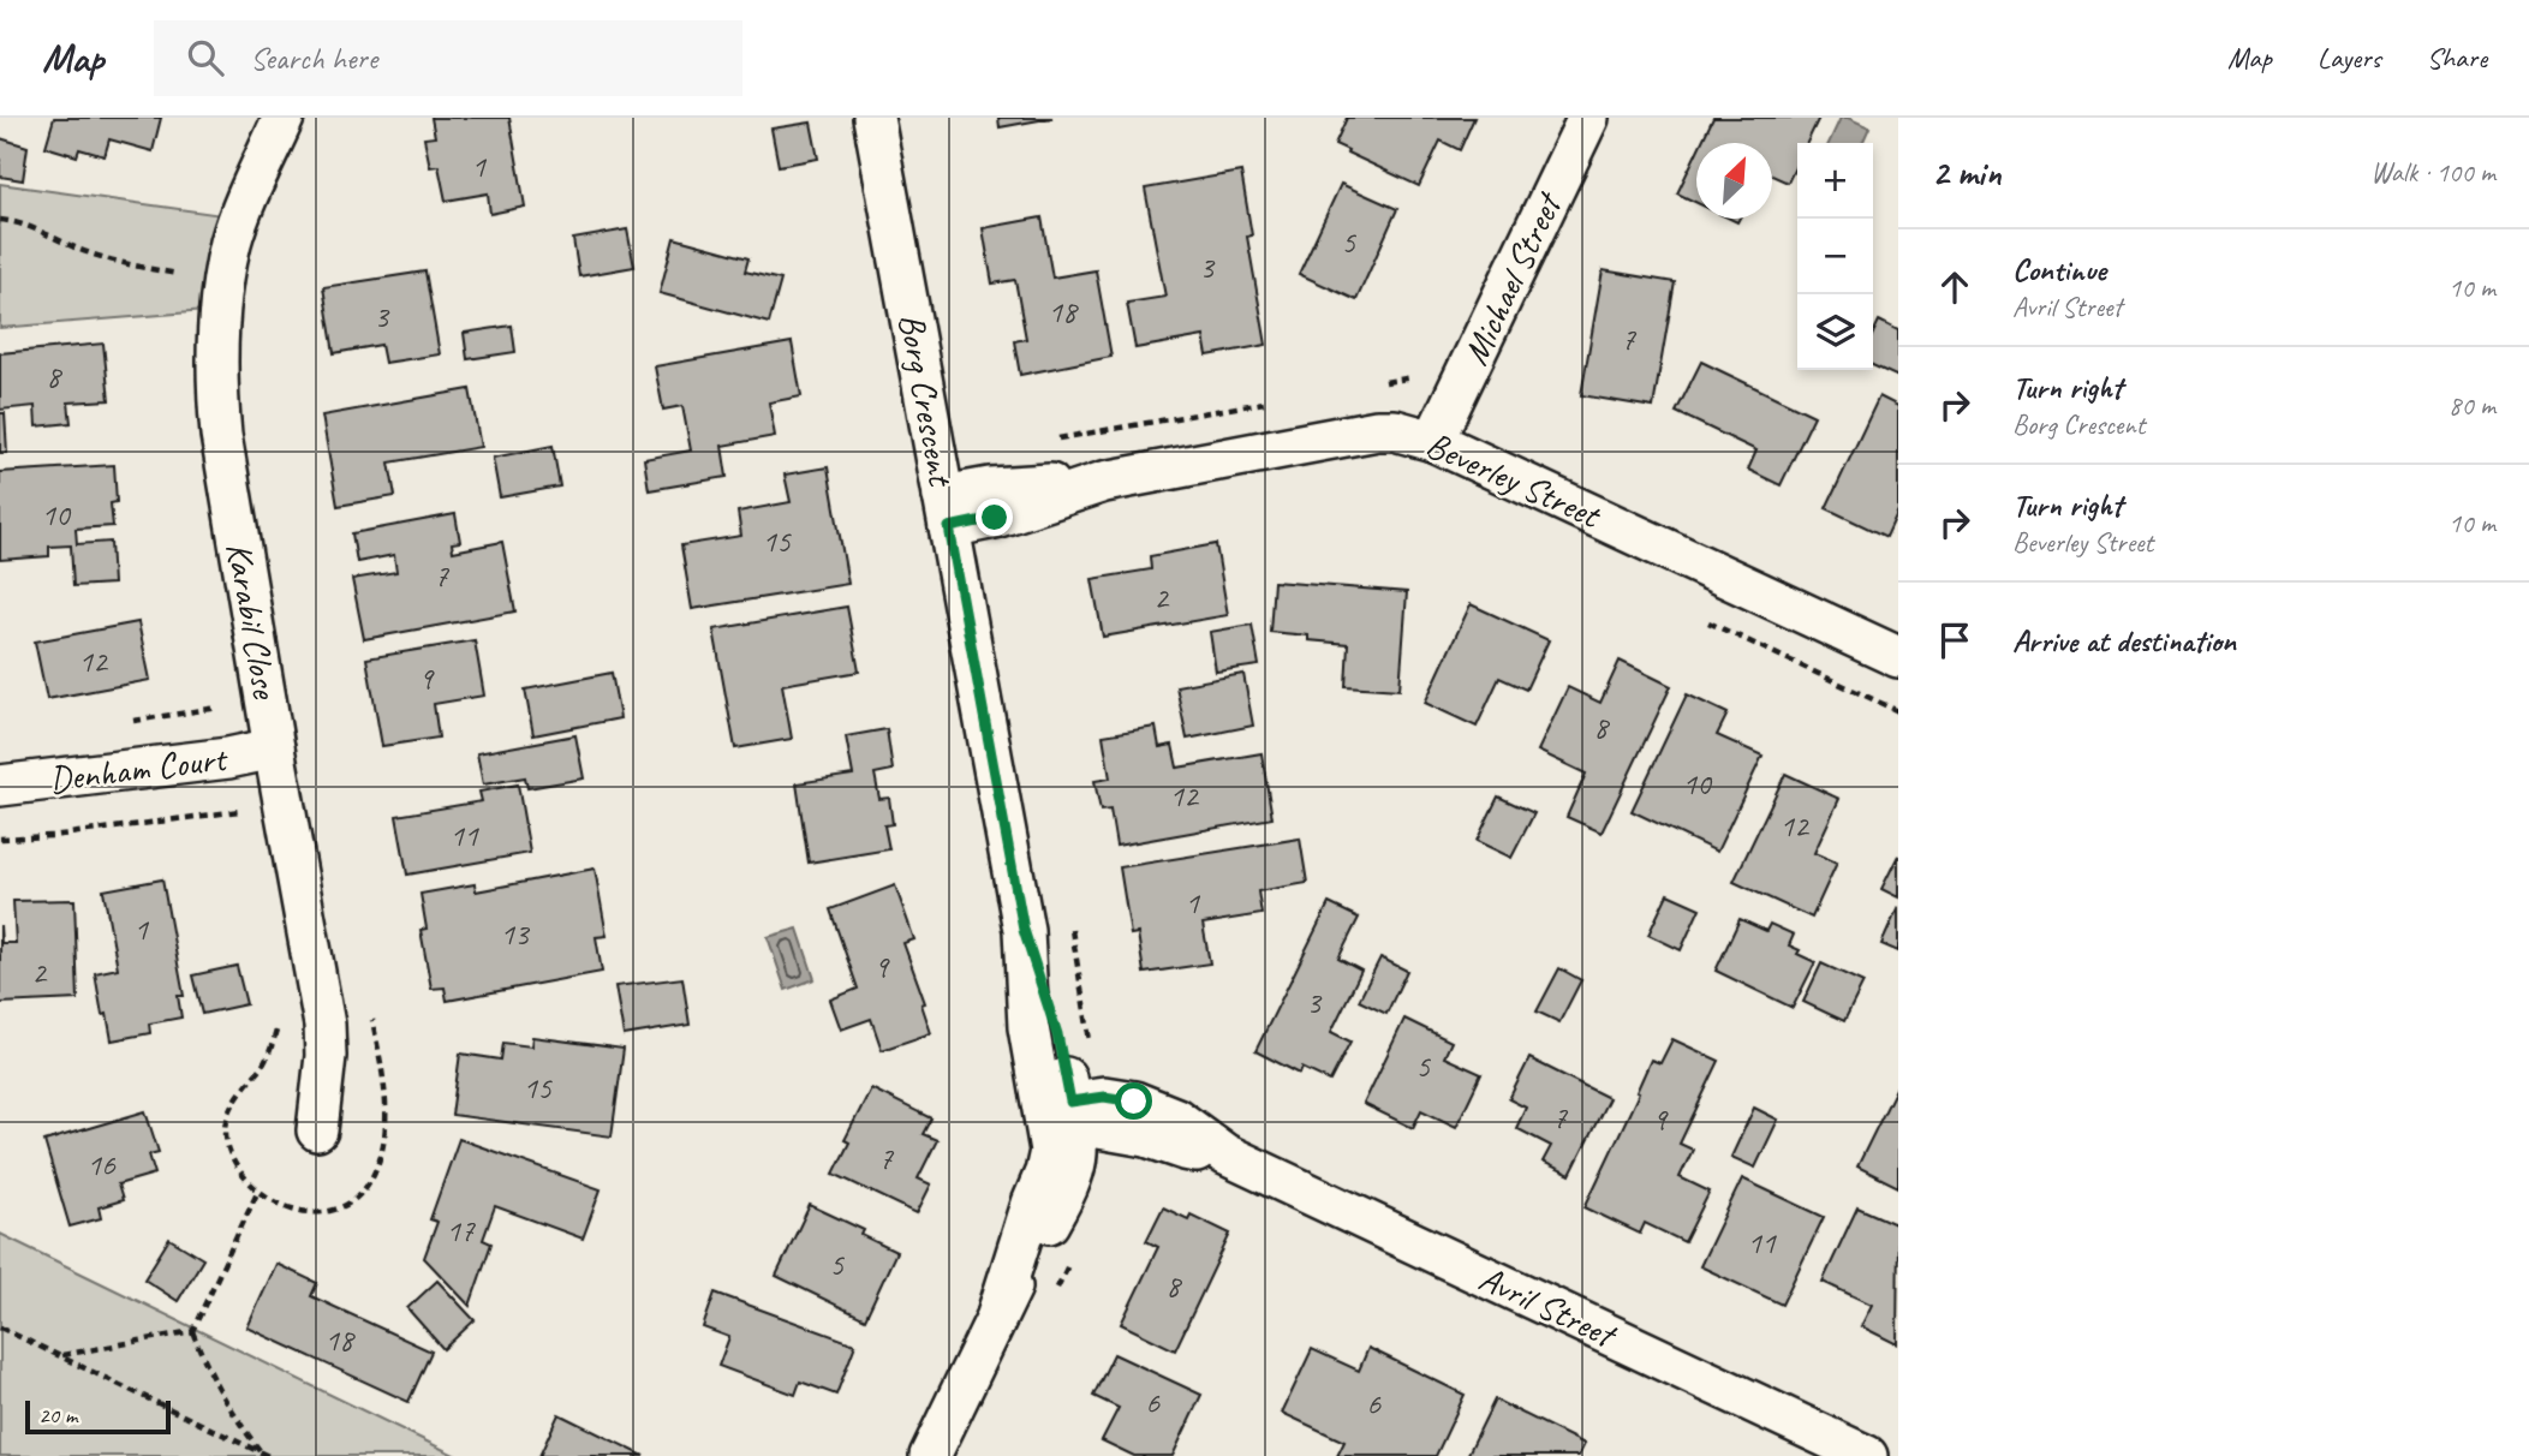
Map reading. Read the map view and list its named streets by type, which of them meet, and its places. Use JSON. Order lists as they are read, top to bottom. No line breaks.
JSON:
{"streets":{"street":["Michael Street","Borg Crescent","Beverley Street","Karabil Close","Denham Court","Avril Street"]},"crossings":[["Michael Street","Beverley Street"],["Borg Crescent","Beverley Street"],["Borg Crescent","Avril Street"],["Karabil Close","Denham Court"]],"house_numbers":["1","5","3","18","3","7","8","10","15","7","2","12","9","8","10","12","12","11","1","1","13","9","2","3","5","15","7","9","7","16","17","11","5","8","18","6","6"],"scale_bar":"20 m","north":"top right","page":{"header":"Map","search":"Search here","nav":["Map","Layers","Share"],"heading":["2 min","Walk · 100 m"],"map_buttons":["+","−"],"list":[["Continue","Avril Street","10 m"],["Turn right","Borg Crescent","80 m"],["Turn right","Beverley Street","10 m"],"Arrive at destination"],"scale":"20 m"}}
